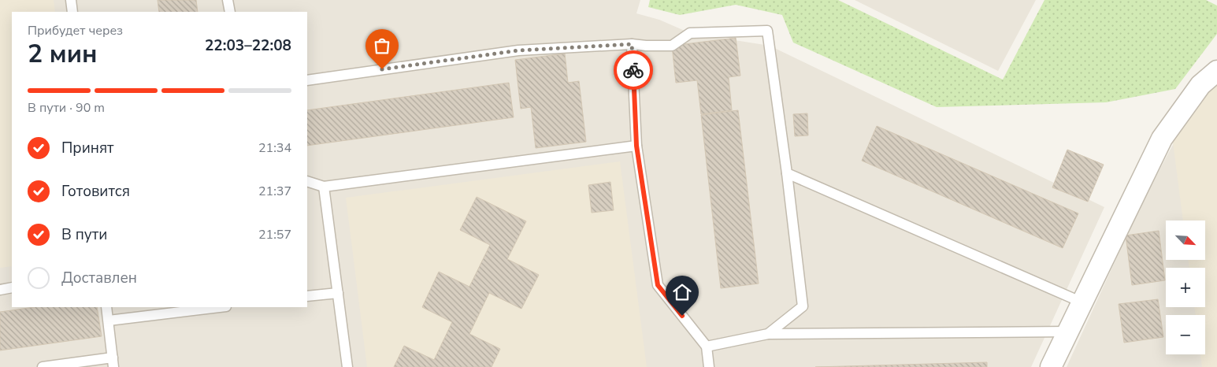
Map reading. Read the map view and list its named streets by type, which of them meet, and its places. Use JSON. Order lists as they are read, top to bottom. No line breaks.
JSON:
{"north":"bottom right","page":{"heading":["2 мин","Прибудет через","22:03–22:08"],"bar":"В пути · 90 m","list":[["Принят","21:34"],["Готовится","21:37"],["В пути","21:57"],"Доставлен"],"map_buttons":["+","−"]}}
